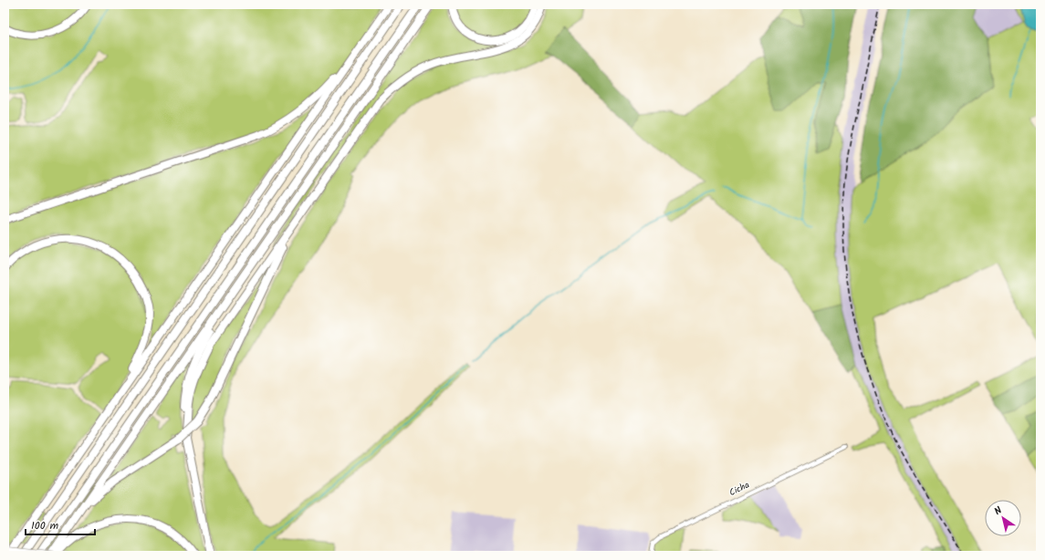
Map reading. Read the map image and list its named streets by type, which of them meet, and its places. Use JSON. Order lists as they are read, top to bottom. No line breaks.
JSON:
{"streets":{"street":["Cicha"]},"scale_bar":"100 m","north":"top left"}
